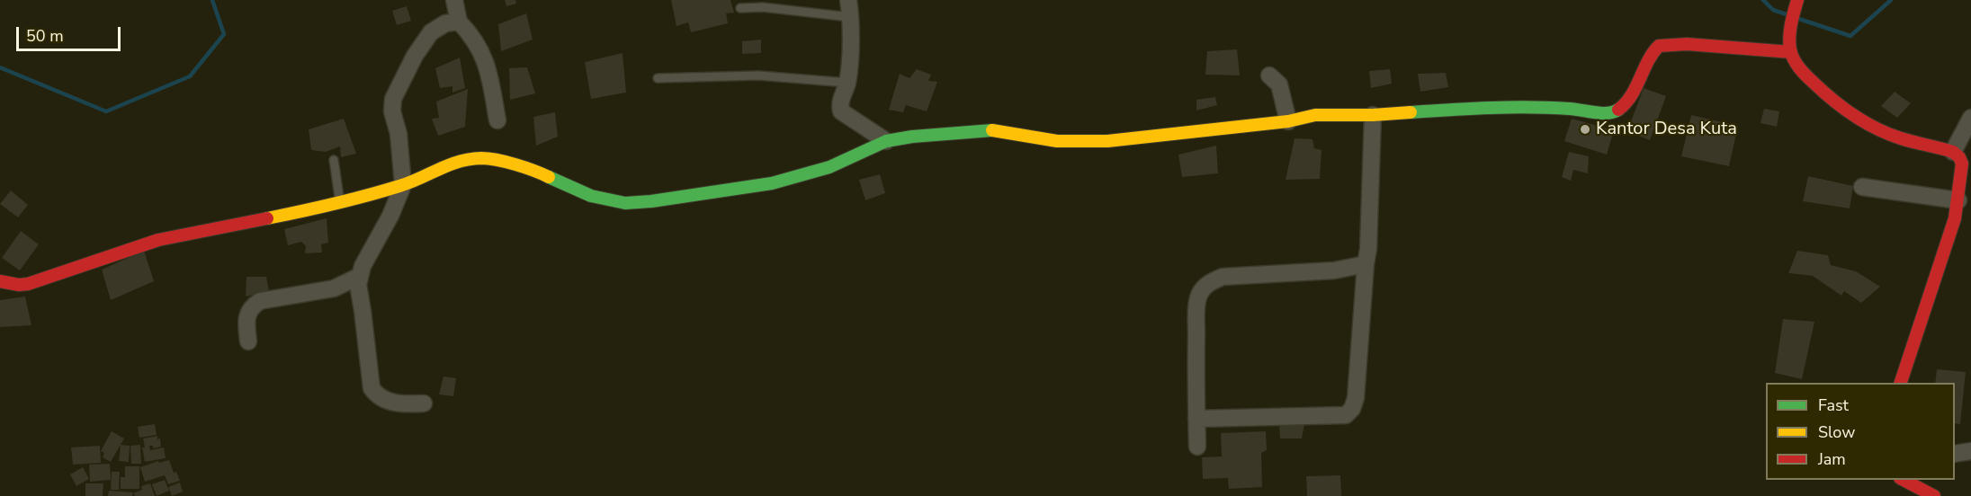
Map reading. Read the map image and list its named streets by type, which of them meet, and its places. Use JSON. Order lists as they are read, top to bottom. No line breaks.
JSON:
{"places":["Kantor Desa Kuta"],"legend":["Fast","Slow","Jam"],"scale_bar":"50 m"}
